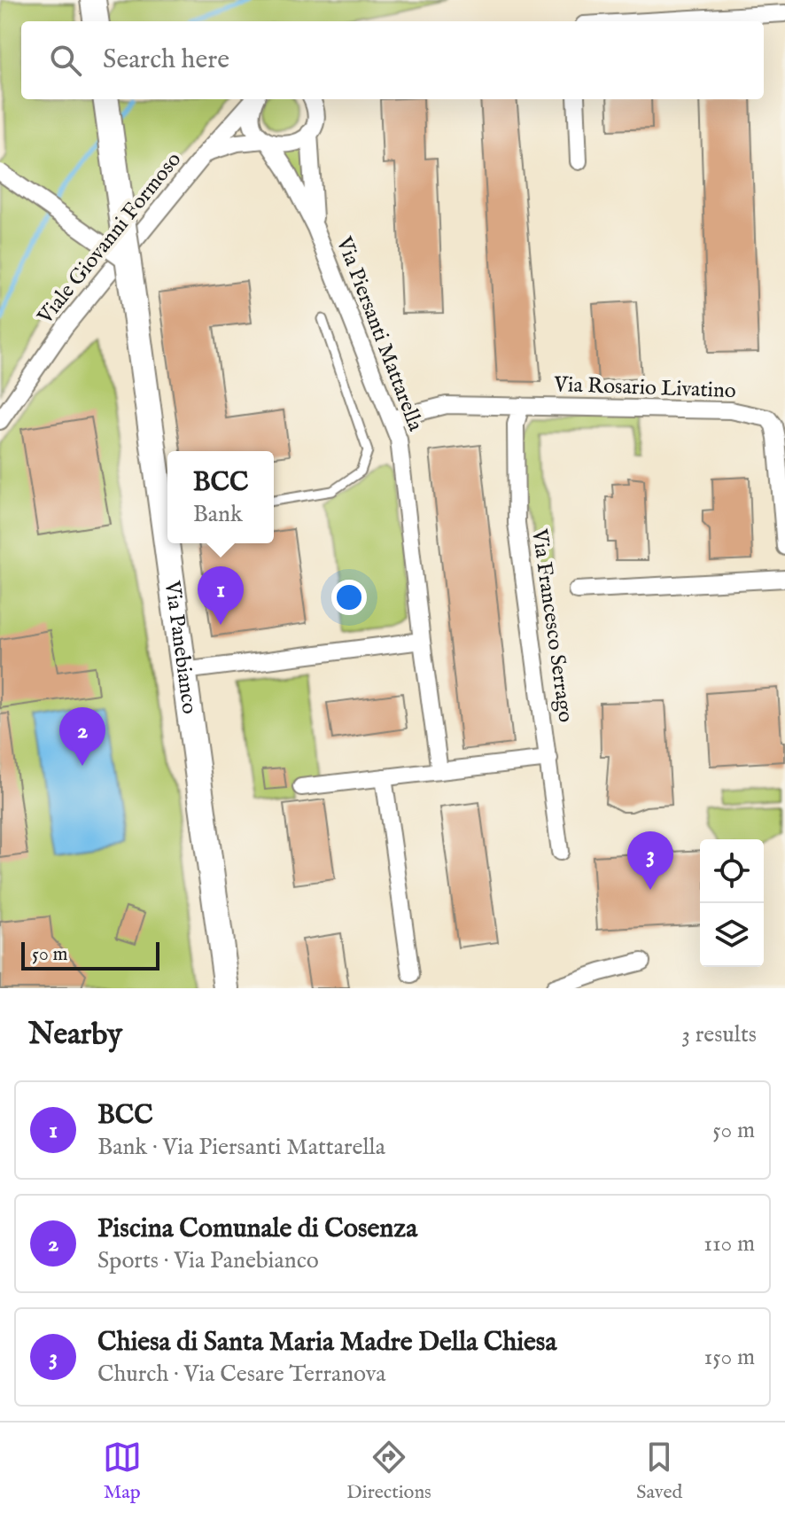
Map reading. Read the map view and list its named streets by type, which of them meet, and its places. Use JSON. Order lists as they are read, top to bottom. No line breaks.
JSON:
{"streets":{"main road":["Via Panebianco"],"street":["Viale Giovanni Formoso","Via Piersanti Mattarella","Via Rosario Livatino","Via Francesco Serrago"]},"crossings":[["Via Piersanti Mattarella","Via Rosario Livatino"],["Via Rosario Livatino","Via Francesco Serrago"]],"scale_bar":"50 m","page":{"search":"Search here","popup":["BCC","Bank"],"pins":["1","2","3"],"scale":"50 m","heading":["Nearby","3 results"],"list":[{"mark":"1","name":"BCC","note":"Bank · Via Piersanti Mattarella","value":"50 m"},{"mark":"2","name":"Piscina Comunale di Cosenza","note":"Sports · Via Panebianco","value":"110 m"},{"mark":"3","name":"Chiesa di Santa Maria Madre Della Chiesa","note":"Church · Via Cesare Terranova","value":"150 m"}],"nav":["Map","Directions","Saved"]}}
